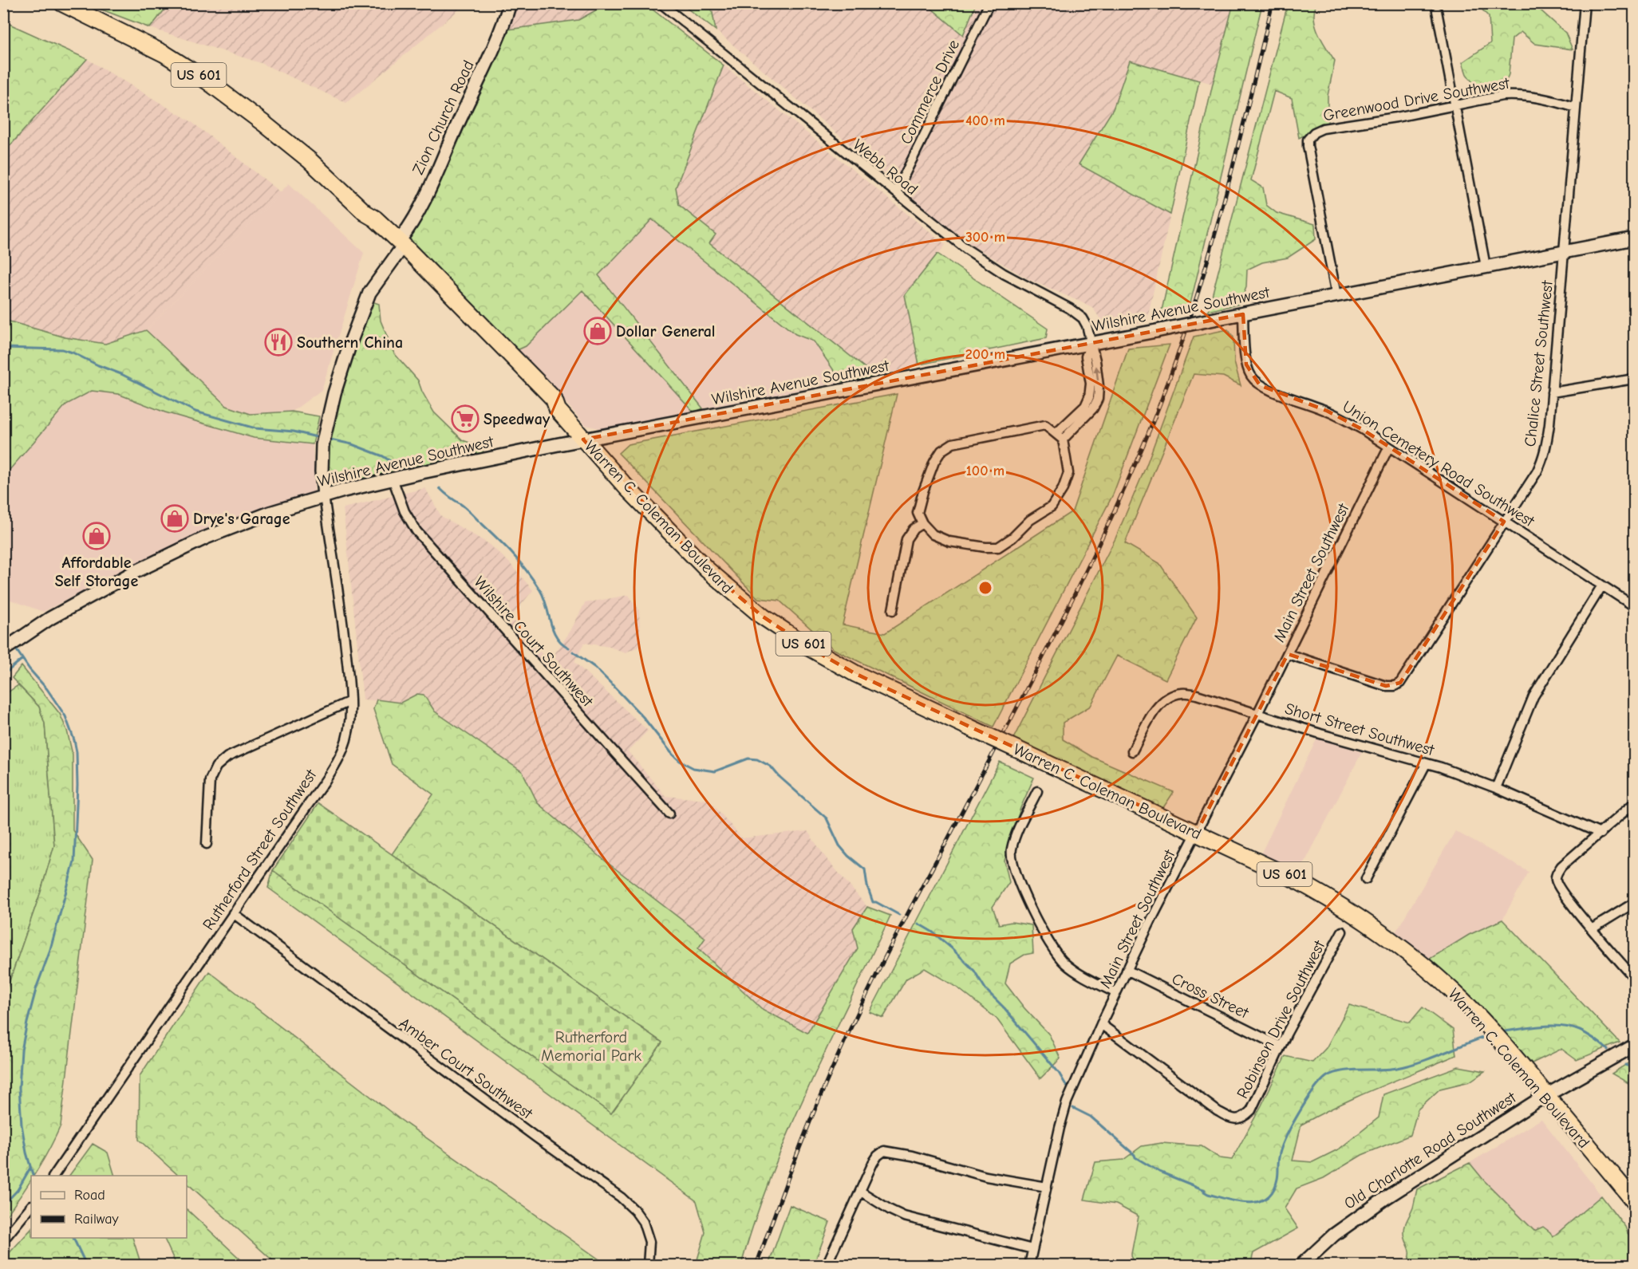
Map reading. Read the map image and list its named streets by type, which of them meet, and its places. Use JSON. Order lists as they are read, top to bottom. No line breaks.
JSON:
{"streets":{"highway":["US 601","Warren C. Coleman Boulevard"],"street":["Commerce Drive","Greenwood Drive Southwest","Zion Church Road","Webb Road","Wilshire Avenue Southwest","Chalice Street Southwest","Union Cemetery Road Southwest","Main Street Southwest","Wilshire Court Southwest","Short Street Southwest","Rutherford Street Southwest","Cross Street","Robinson Drive Southwest","Amber Court Southwest","Old Charlotte Road Southwest"]},"crossings":[["Commerce Drive","Webb Road"],["Greenwood Drive Southwest","Wilshire Avenue Southwest"],["Greenwood Drive Southwest","Chalice Street Southwest"],["Zion Church Road","Wilshire Avenue Southwest"],["Zion Church Road","Warren C. Coleman Boulevard"],["Zion Church Road","Rutherford Street Southwest"],["Webb Road","Wilshire Avenue Southwest"],["Wilshire Avenue Southwest","Chalice Street Southwest"],["Wilshire Avenue Southwest","Union Cemetery Road Southwest"],["Wilshire Avenue Southwest","Warren C. Coleman Boulevard"],["Wilshire Avenue Southwest","Wilshire Court Southwest"],["Wilshire Avenue Southwest","Rutherford Street Southwest"],["Chalice Street Southwest","Union Cemetery Road Southwest"],["Chalice Street Southwest","Main Street Southwest"],["Union Cemetery Road Southwest","Main Street Southwest"],["Warren C. Coleman Boulevard","Main Street Southwest"],["Warren C. Coleman Boulevard","Old Charlotte Road Southwest"],["Main Street Southwest","Short Street Southwest"],["Main Street Southwest","Cross Street"],["Main Street Southwest","Robinson Drive Southwest"],["Rutherford Street Southwest","Amber Court Southwest"],["Cross Street","Robinson Drive Southwest"]],"parks":["Rutherford Memorial Park"],"places":{"shop":["Dollar General","Drye's Garage","Affordable Self Storage"],"restaurant":["Southern China"],"supermarket":["Speedway"]},"legend":["Road","Railway"],"rings":["400 m","300 m","200 m","100 m"]}
